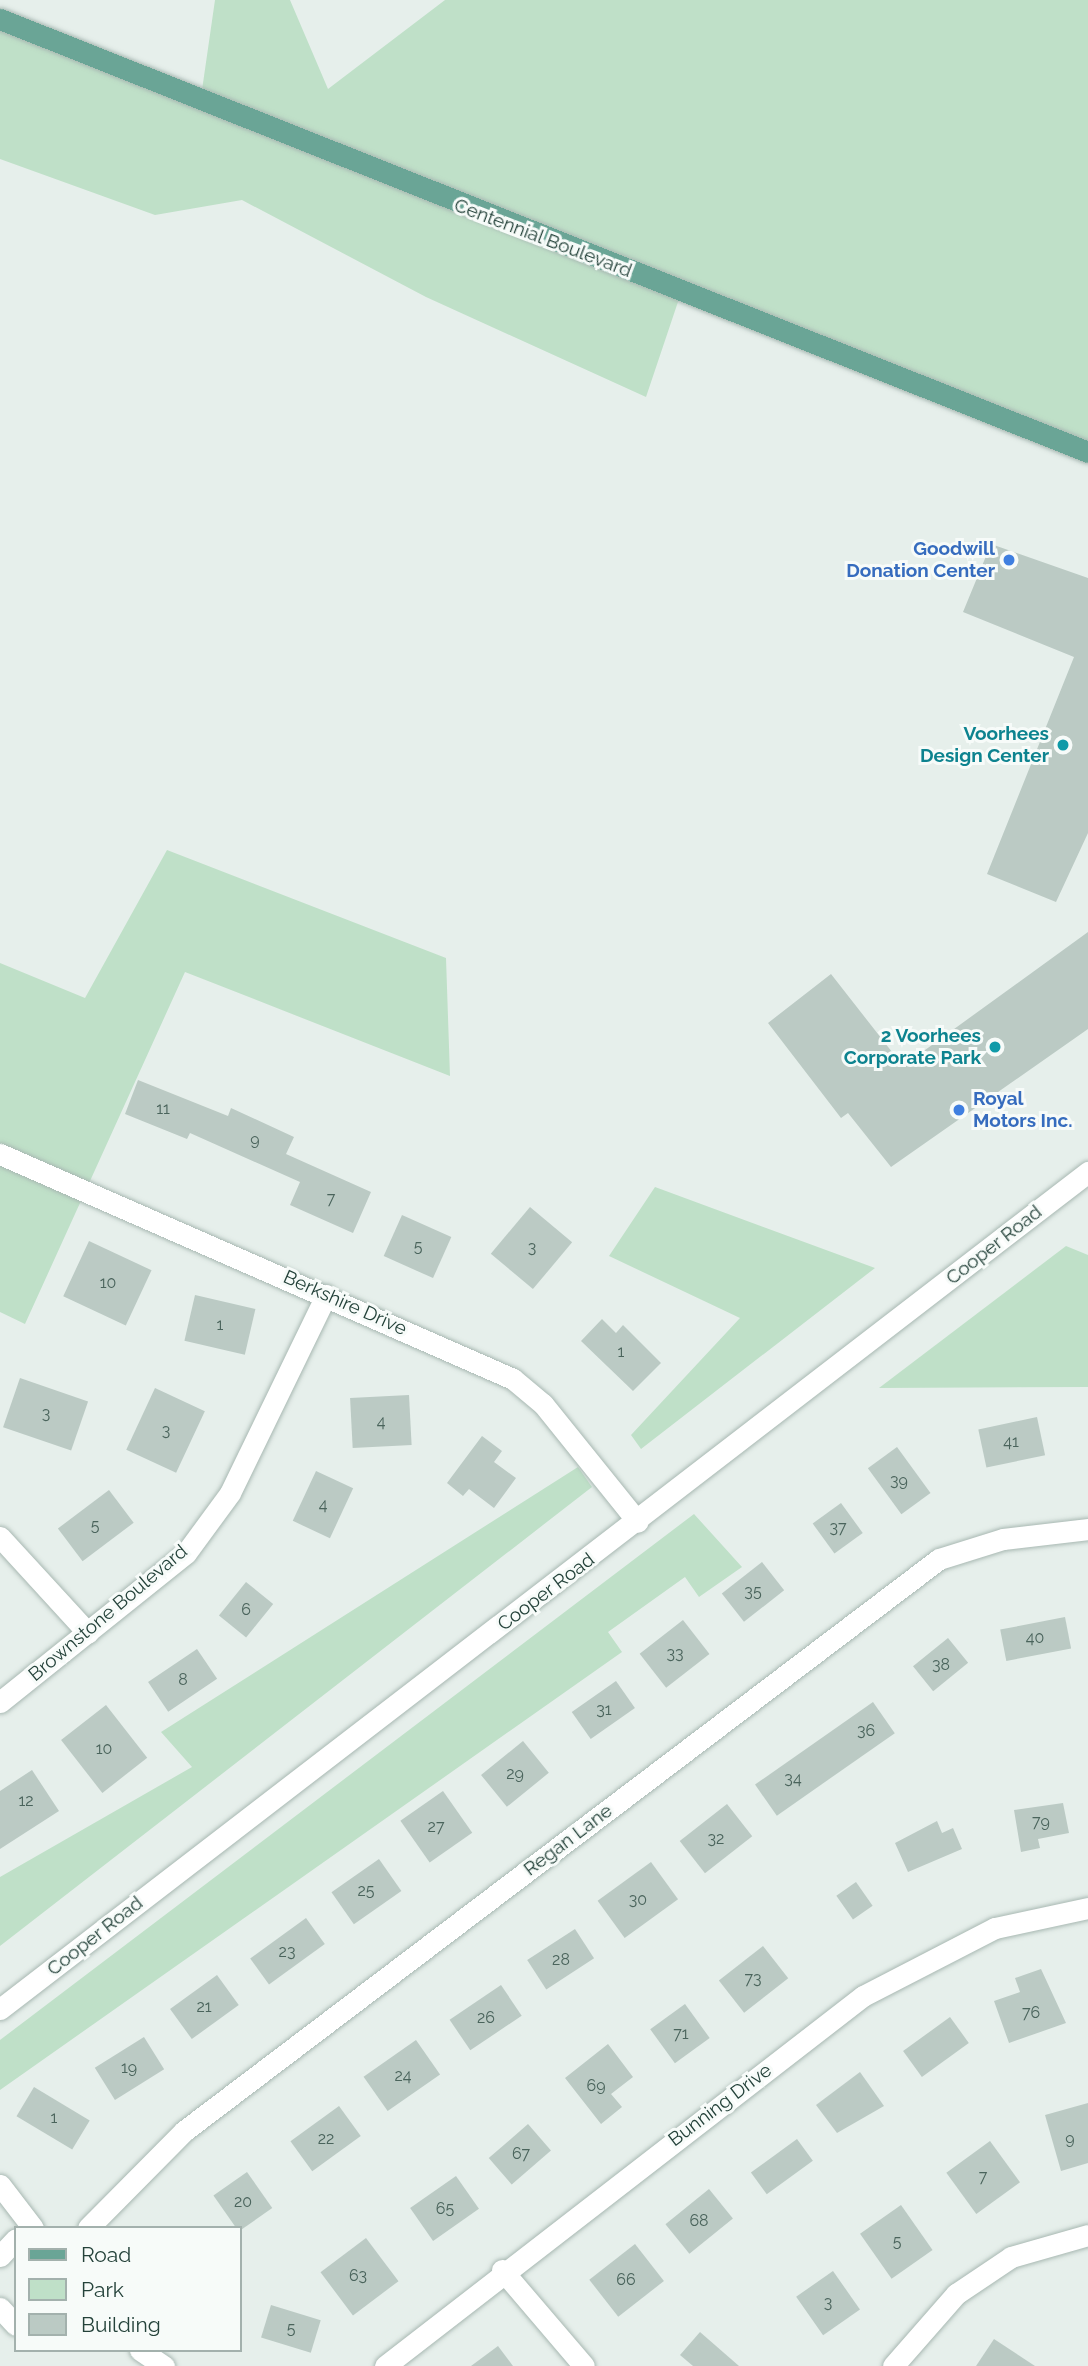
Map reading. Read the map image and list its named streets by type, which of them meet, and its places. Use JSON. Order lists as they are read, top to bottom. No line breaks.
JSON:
{"streets":{"main road":["Centennial Boulevard"],"street":["Cooper Road","Berkshire Drive","Brownstone Boulevard","Regan Lane","Bunning Drive"]},"crossings":[["Cooper Road","Berkshire Drive"],["Berkshire Drive","Brownstone Boulevard"]],"places":["Goodwill Donation Center","Voorhees Design Center","2 Voorhees Corporate Park","Royal Motors Inc."],"house_numbers":["11","9","7","5","3","10","1","1","3","4","3","41","39","4","5","37","35","6","40","33","38","8","31","36","10","29","34","12","79","27","32","25","30","23","28","73","21","76","26","71","19","24","69","1","22","9","67","7","20","65","68","5","63","66","3","5"],"legend":["Road","Park","Building"]}
